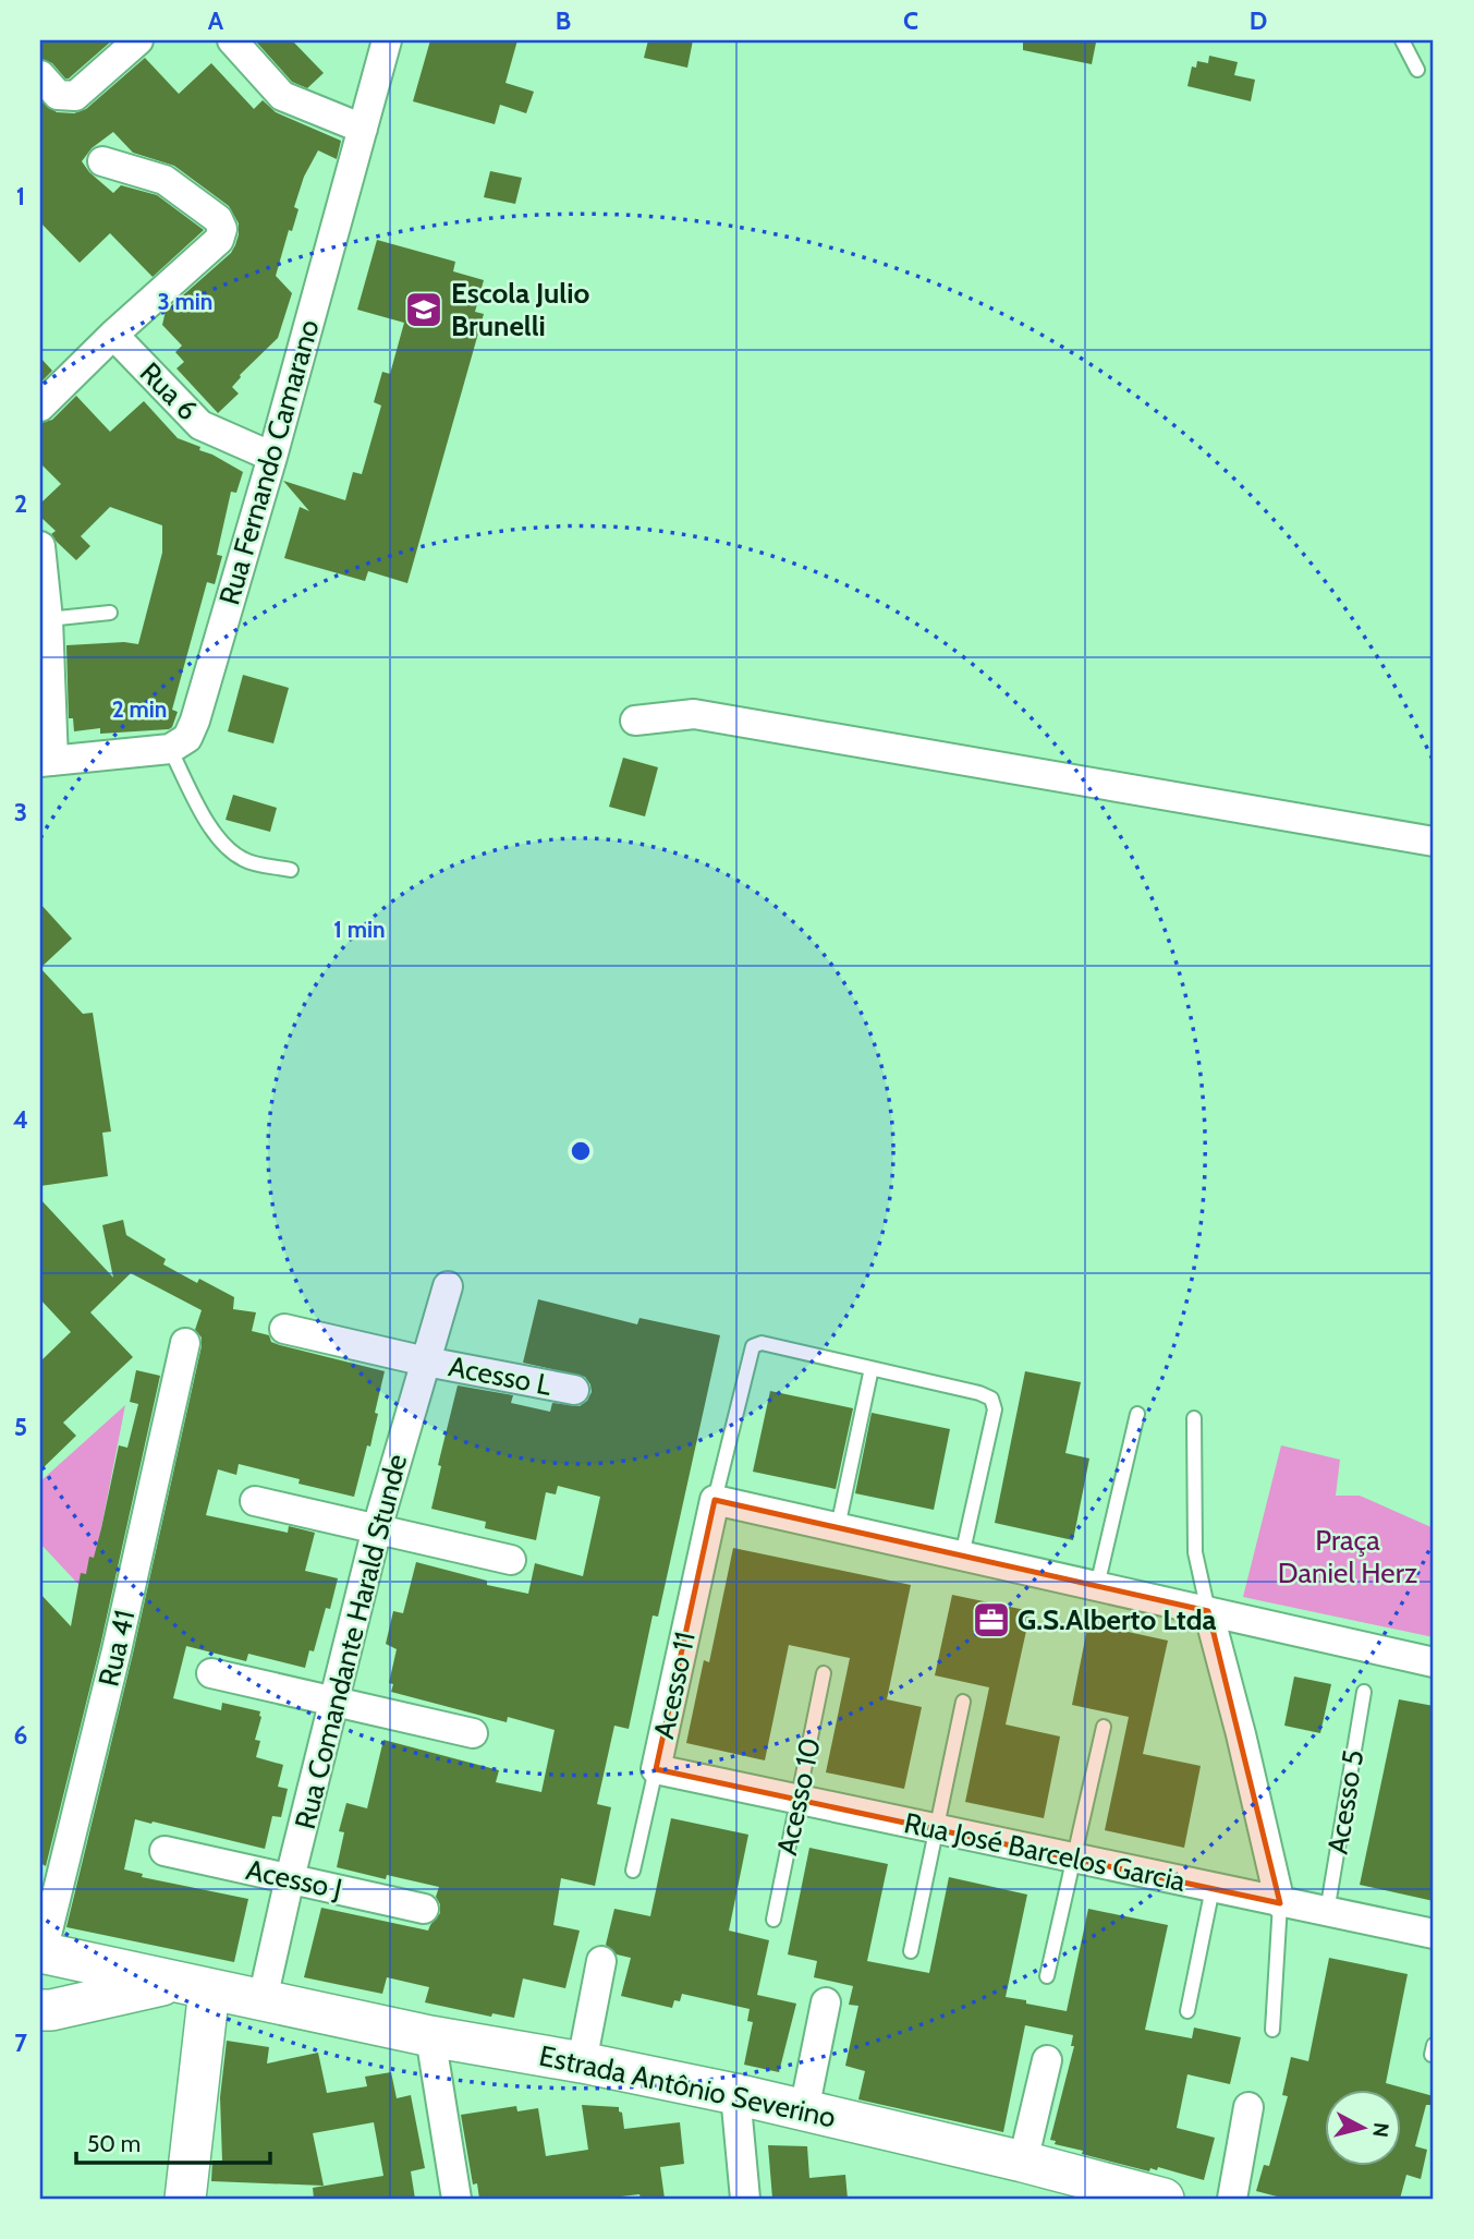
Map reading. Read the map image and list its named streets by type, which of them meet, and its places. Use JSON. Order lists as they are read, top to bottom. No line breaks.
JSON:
{"streets":{"main road":["Estrada Antônio Severino"],"street":["Rua 6","Rua Fernando Camarano","Acesso L","Rua Comandante Harald Stunde","Rua 41","Acesso 11","Rua José Barcelos Garcia","Acesso J"],"lane":["Acesso 10","Acesso 5"]},"crossings":[["Rua 6","Rua Fernando Camarano"],["Acesso L","Rua Comandante Harald Stunde"],["Rua Comandante Harald Stunde","Acesso J"],["Rua Comandante Harald Stunde","Estrada Antônio Severino"],["Rua 41","Estrada Antônio Severino"],["Acesso 11","Rua José Barcelos Garcia"],["Acesso 10","Rua José Barcelos Garcia"],["Acesso 5","Rua José Barcelos Garcia"]],"parks":["Praça Daniel Herz"],"places":{"school or university":["Escola Julio Brunelli"],"office":["G.S.Alberto Ltda"]},"scale_bar":"50 m","north":"right","grid":{"columns":["A","B","C","D"],"rows":["1","2","3","4","5","6","7"]},"rings":["3 min","2 min","1 min"]}
